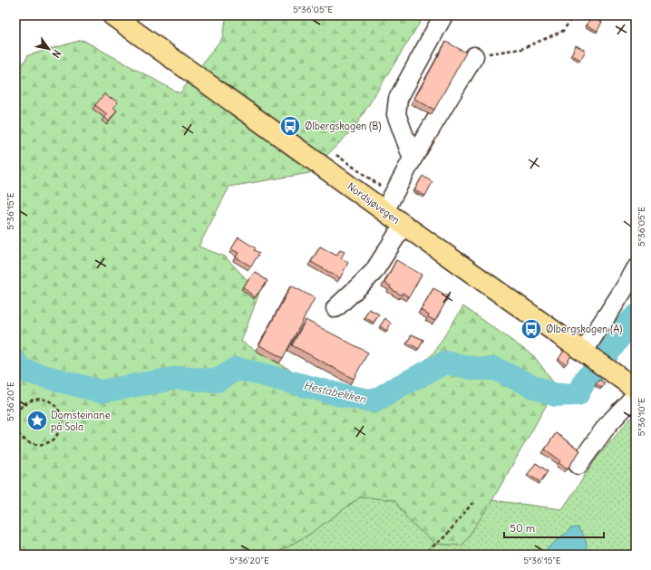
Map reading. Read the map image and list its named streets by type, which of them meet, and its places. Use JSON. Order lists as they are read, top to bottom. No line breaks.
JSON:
{"streets":{"main road":["Nordsjøvegen"]},"water":["Hestabekken"],"places":{"bus stop":["Ølbergskogen (B)","Ølbergskogen (A)"],"place":["Domsteinane på Sola"]},"scale_bar":"50 m","north":"bottom right","coordinates":["5°36'05\"E","5°36'15\"E","5°36'20\"E","5°36'10\"E"]}
